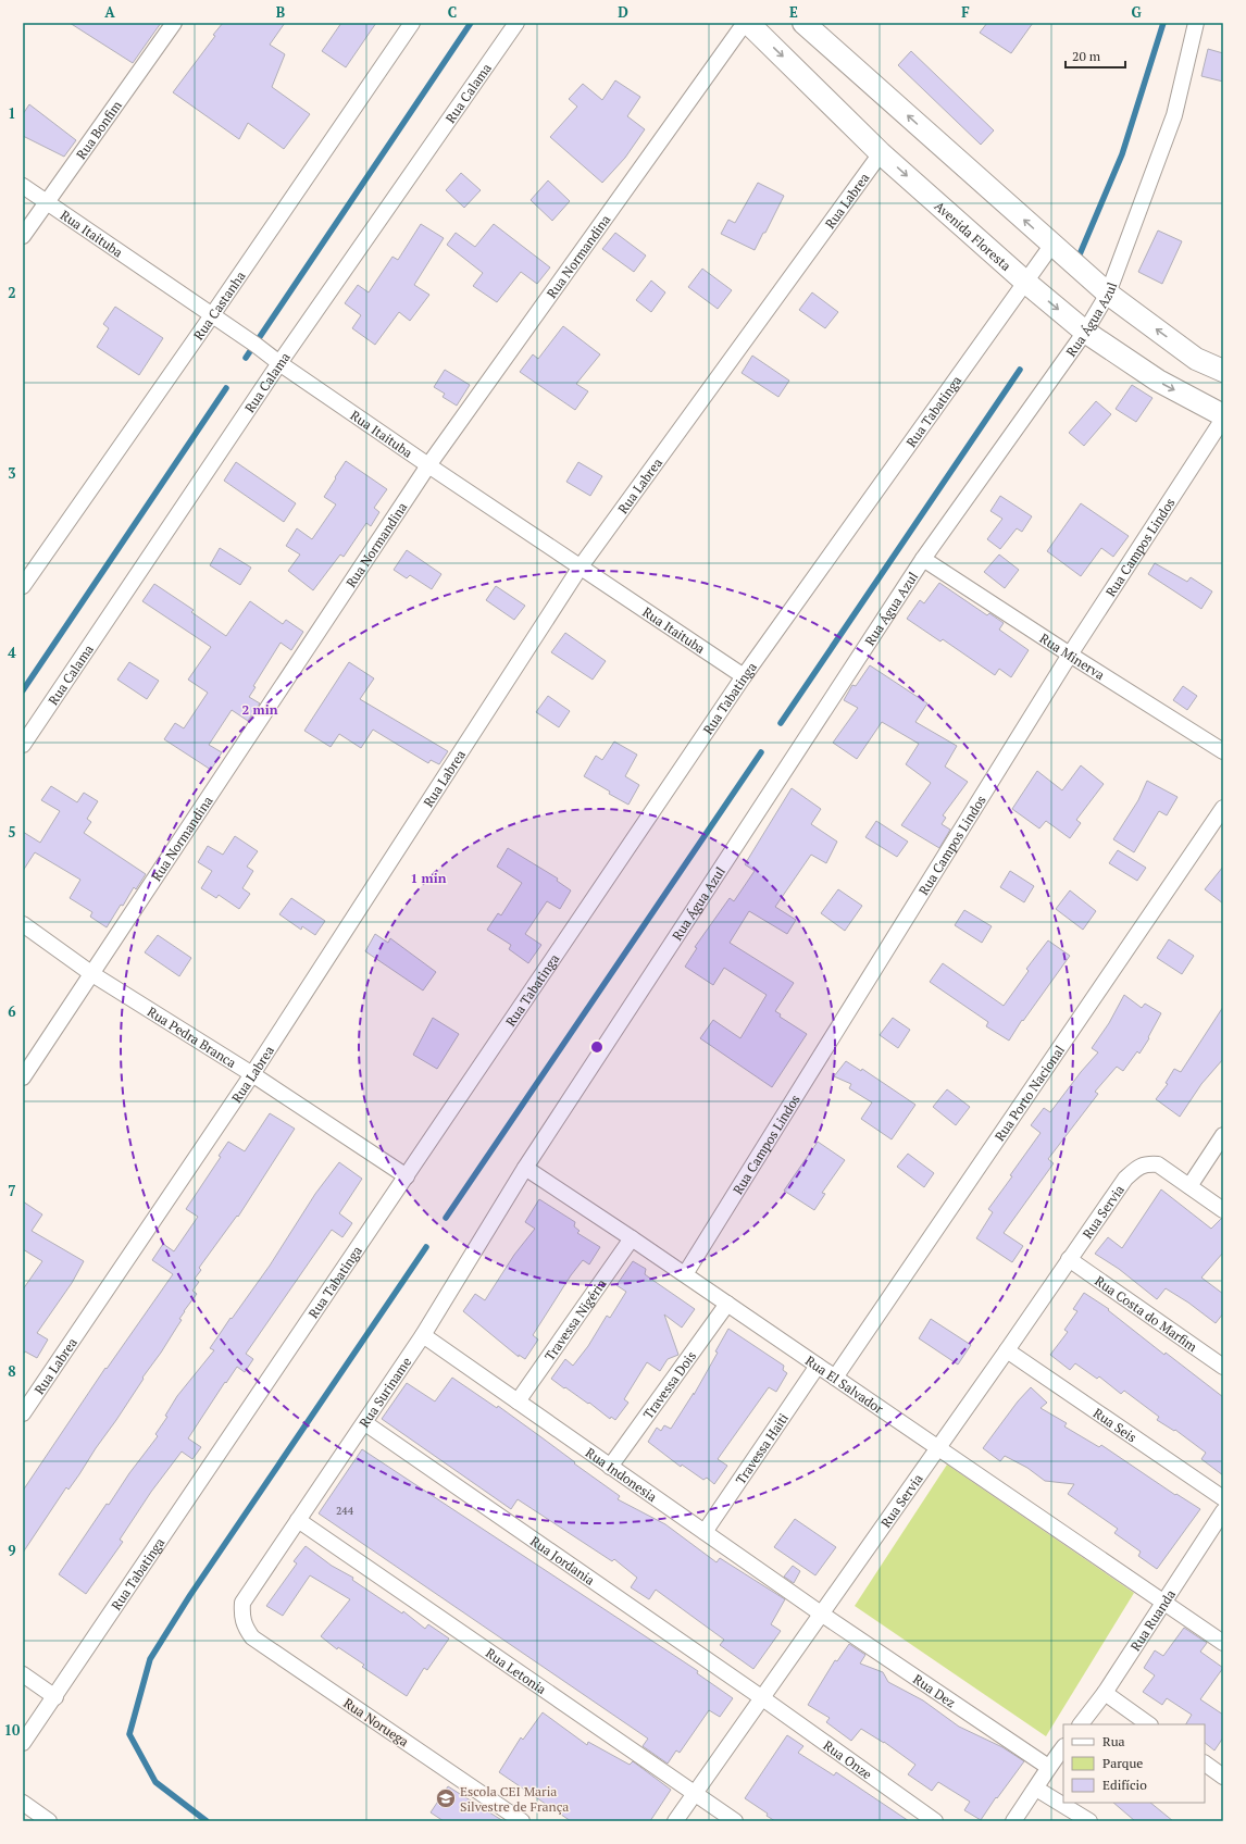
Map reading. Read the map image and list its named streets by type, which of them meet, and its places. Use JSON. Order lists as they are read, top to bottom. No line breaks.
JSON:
{"streets":{"street":["Rua Calama","Rua Bonfim","Rua Labrea","Rua Itaituba","Avenida Floresta","Rua Normandina","Rua Castanha","Rua Água Azul","Rua Tabatinga","Rua Campos Lindos","Rua Minerva","Rua Pedra Branca","Rua Porto Nacional","Rua Servia","Rua Costa do Marfim","Travessa Nigéria","Rua El Salvador","Travessa Dois","Rua Suriname","Rua Seis","Travessa Haiti","Rua Indonesia","Rua Jordania","Rua Ruanda","Rua Letonia","Rua Dez","Rua Noruega","Rua Onze"]},"crossings":[["Rua Calama","Rua Itaituba"],["Rua Bonfim","Rua Itaituba"],["Rua Labrea","Rua Itaituba"],["Rua Labrea","Avenida Floresta"],["Rua Labrea","Rua Pedra Branca"],["Rua Itaituba","Rua Normandina"],["Rua Itaituba","Rua Castanha"],["Rua Itaituba","Rua Tabatinga"],["Avenida Floresta","Rua Água Azul"],["Avenida Floresta","Rua Tabatinga"],["Rua Normandina","Rua Pedra Branca"],["Rua Água Azul","Rua Minerva"],["Rua Água Azul","Rua El Salvador"],["Rua Água Azul","Rua Suriname"],["Rua Tabatinga","Rua Pedra Branca"],["Rua Campos Lindos","Rua Minerva"],["Rua Campos Lindos","Rua El Salvador"],["Rua Porto Nacional","Rua El Salvador"],["Rua Servia","Rua Costa do Marfim"],["Rua Servia","Rua El Salvador"],["Rua Servia","Rua Seis"],["Rua Servia","Rua Indonesia"],["Rua Servia","Rua Jordania"],["Rua Servia","Rua Letonia"],["Rua Servia","Rua Dez"],["Rua Servia","Rua Onze"],["Travessa Nigéria","Rua El Salvador"],["Travessa Nigéria","Rua Indonesia"],["Rua El Salvador","Travessa Dois"],["Rua El Salvador","Rua Suriname"],["Rua El Salvador","Travessa Haiti"],["Rua El Salvador","Rua Ruanda"],["Travessa Dois","Rua Indonesia"],["Rua Suriname","Rua Indonesia"],["Rua Suriname","Rua Jordania"],["Rua Suriname","Rua Letonia"],["Rua Suriname","Rua Noruega"],["Travessa Haiti","Rua Indonesia"],["Rua Indonesia","Rua Dez"],["Rua Jordania","Rua Onze"]],"places":{"school or university":["Escola CEI Maria Silvestre de França"]},"house_numbers":["244"],"legend":["Rua","Parque","Edifício"],"scale_bar":"20 m","grid":{"columns":["A","B","C","D","E","F","G"],"rows":["1","2","3","4","5","6","7","8","9","10"]},"rings":["2 min","1 min"]}
